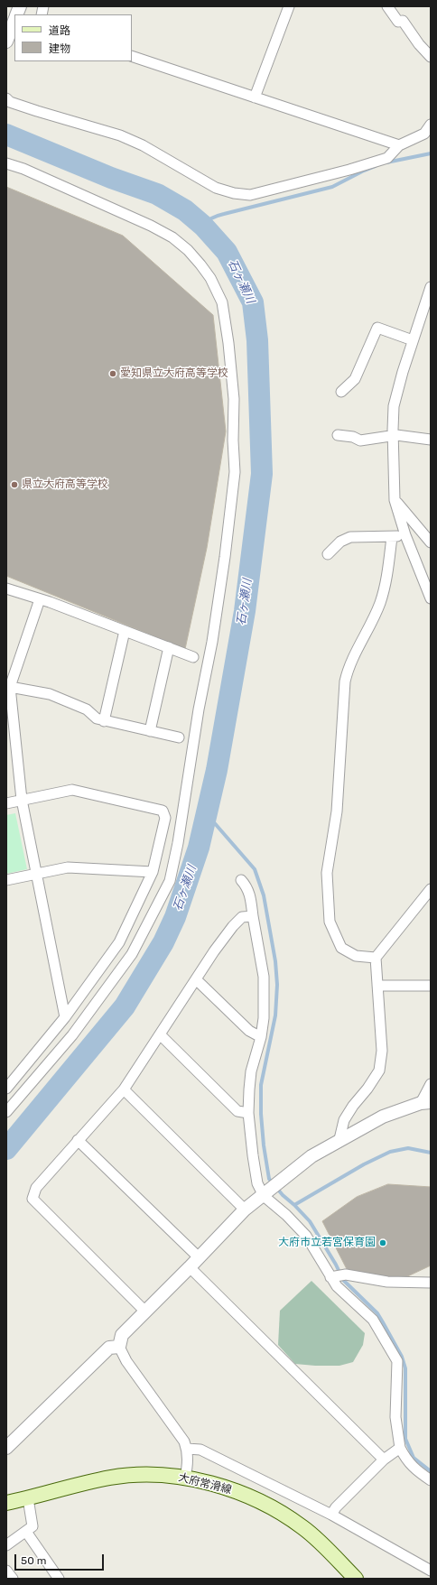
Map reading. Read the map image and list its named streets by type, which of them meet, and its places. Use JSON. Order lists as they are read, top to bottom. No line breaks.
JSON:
{"streets":{"main road":["大府常滑線"]},"water":["石ヶ瀬川"],"places":["愛知県立大府高等学校","県立大府高等学校","大府市立若宮保育園"],"legend":["道路","建物"],"scale_bar":"50 m"}
